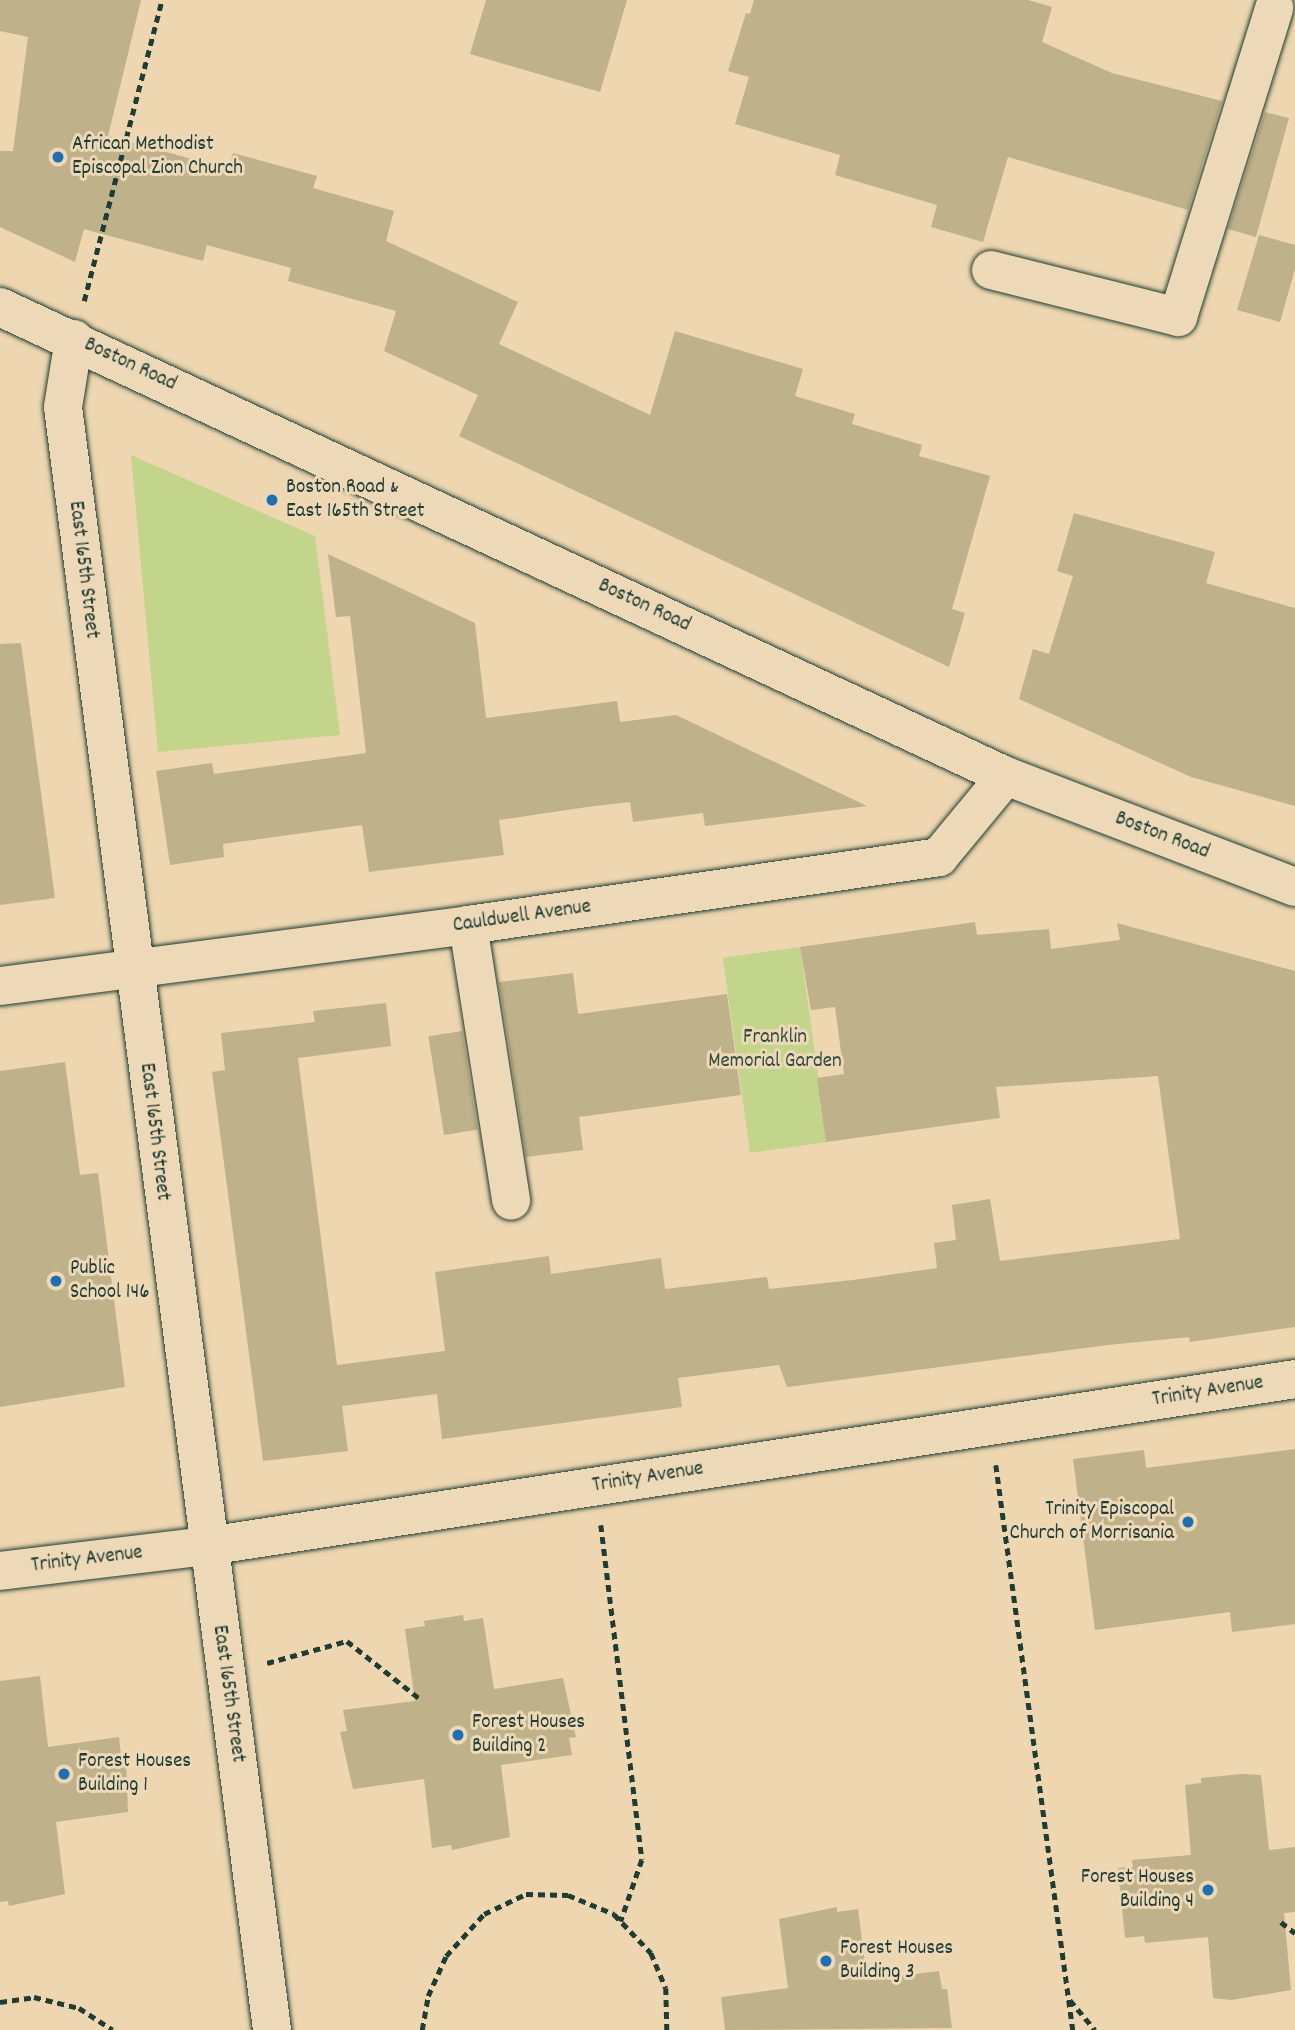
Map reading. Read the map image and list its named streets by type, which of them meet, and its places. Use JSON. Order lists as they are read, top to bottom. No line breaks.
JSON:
{"streets":{"street":["Boston Road","East 165th Street","Cauldwell Avenue","Trinity Avenue"]},"crossings":[["Boston Road","East 165th Street"],["Boston Road","Cauldwell Avenue"],["East 165th Street","Cauldwell Avenue"],["East 165th Street","Trinity Avenue"]],"parks":["Franklin Memorial Garden"],"places":["African Methodist Episcopal Zion Church","Boston Road & East 165th Street","Public School 146","Trinity Episcopal Church of Morrisania","Forest Houses Building 2","Forest Houses Building 1","Forest Houses Building 4","Forest Houses Building 3"]}
